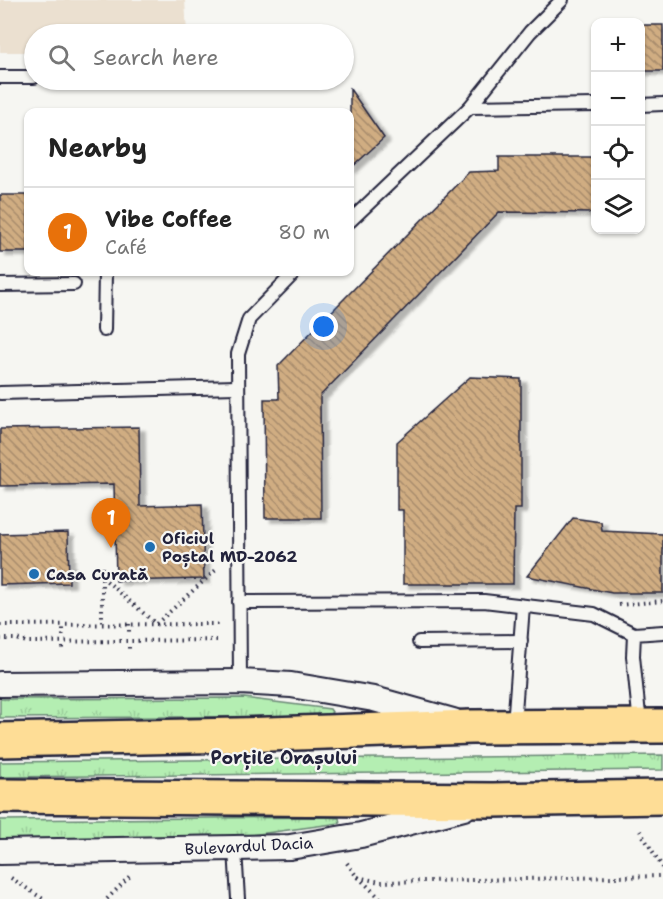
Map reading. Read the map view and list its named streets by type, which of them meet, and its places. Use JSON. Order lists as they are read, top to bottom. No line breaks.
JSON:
{"streets":{"main road":["Bulevardul Dacia"]},"districts":["Porțile Orașului"],"places":["Oficiul Poștal MD-2062","Casa Curată"],"page":{"map_buttons":["+","−"],"search":"Search here","heading":"Nearby","list":[{"mark":"1","name":"Vibe Coffee","note":"Café","value":"80 m"}],"pins":"1"}}
